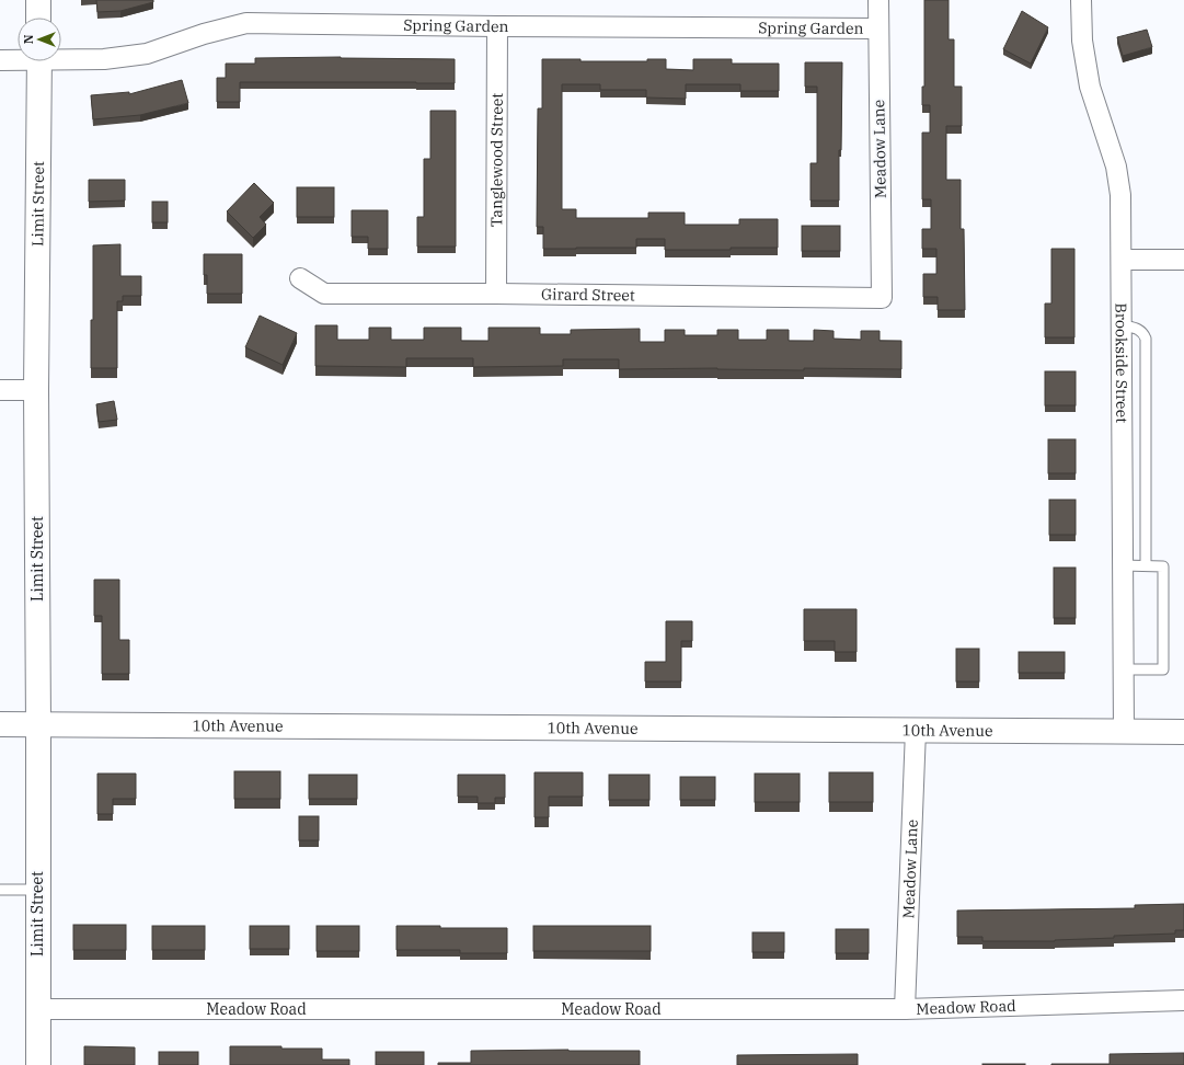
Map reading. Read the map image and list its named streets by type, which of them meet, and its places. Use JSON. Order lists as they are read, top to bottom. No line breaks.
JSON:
{"streets":{"street":["Spring Garden","Meadow Lane","Tanglewood Street","Limit Street","Girard Street","Brookside Street","10th Avenue","Meadow Road"]},"crossings":[["Spring Garden","Meadow Lane"],["Spring Garden","Tanglewood Street"],["Meadow Lane","Girard Street"],["Meadow Lane","10th Avenue"],["Meadow Lane","Meadow Road"],["Tanglewood Street","Girard Street"],["Limit Street","10th Avenue"],["Limit Street","Meadow Road"],["Brookside Street","10th Avenue"]],"north":"left"}
